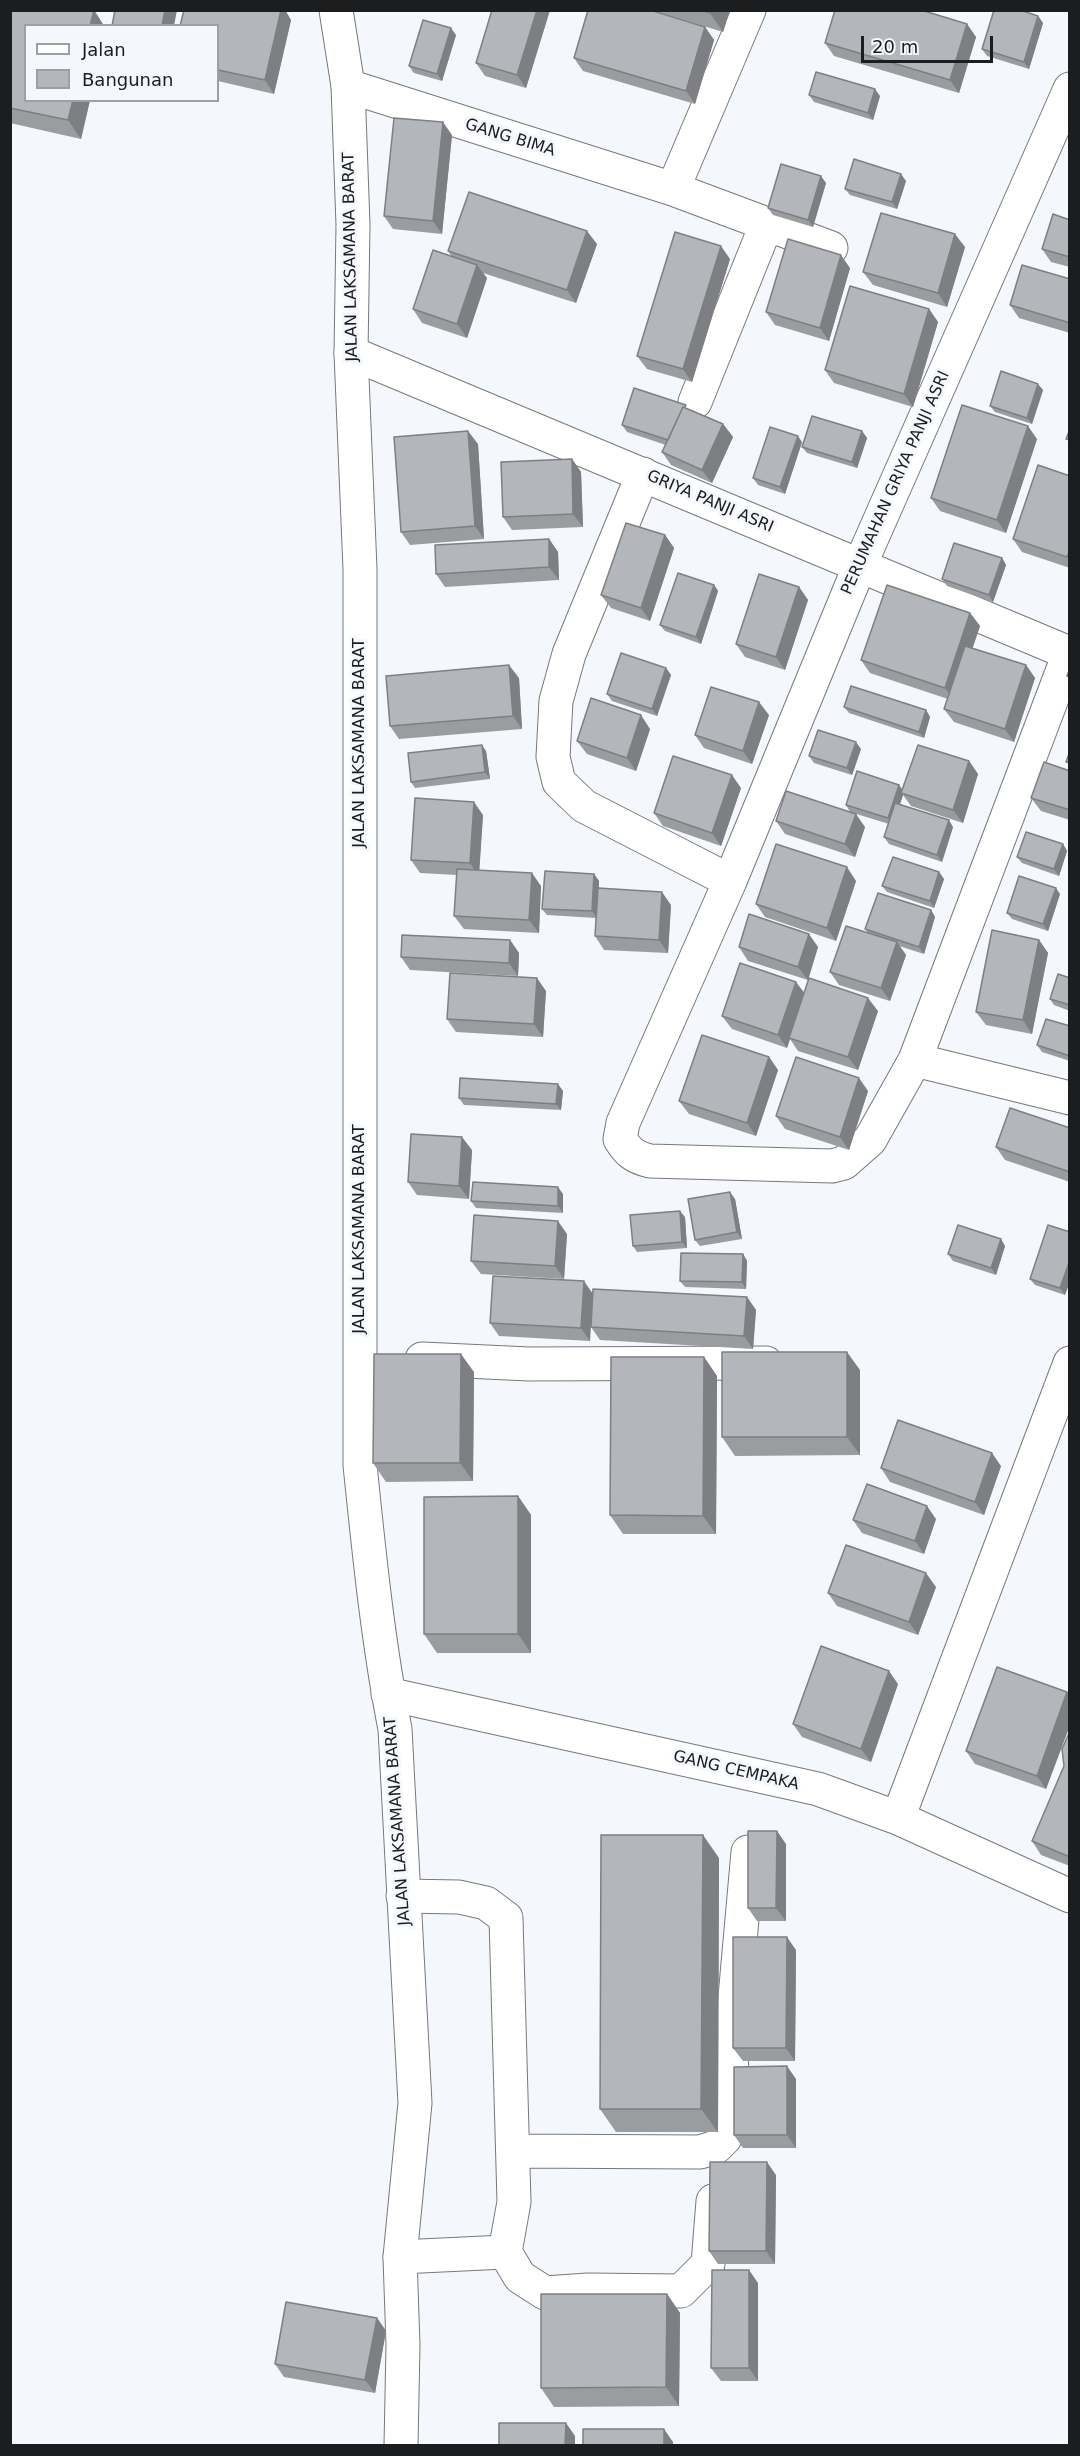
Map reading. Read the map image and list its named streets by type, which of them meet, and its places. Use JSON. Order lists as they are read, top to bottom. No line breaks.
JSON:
{"streets":{"street":["GANG BIMA","JALAN LAKSAMANA BARAT","PERUMAHAN GRIYA PANJI ASRI","GRIYA PANJI ASRI","GANG CEMPAKA"]},"crossings":[["GANG BIMA","JALAN LAKSAMANA BARAT"],["JALAN LAKSAMANA BARAT","GRIYA PANJI ASRI"],["JALAN LAKSAMANA BARAT","GANG CEMPAKA"],["PERUMAHAN GRIYA PANJI ASRI","GRIYA PANJI ASRI"]],"legend":["Jalan","Bangunan"],"scale_bar":"20 m"}
